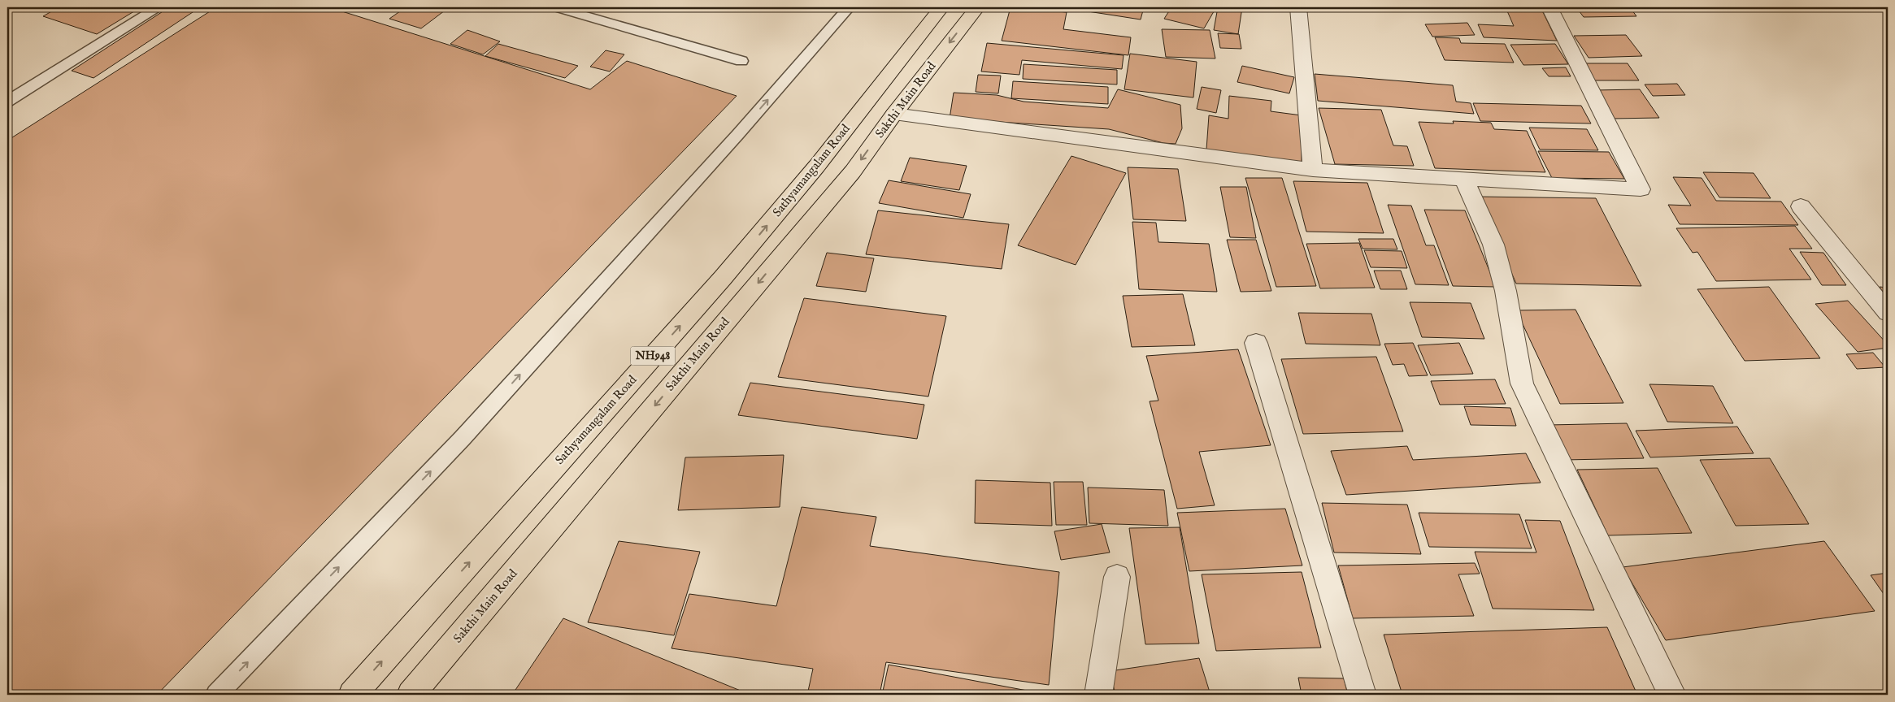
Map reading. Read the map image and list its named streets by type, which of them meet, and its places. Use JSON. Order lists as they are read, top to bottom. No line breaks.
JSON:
{"streets":{"highway":["Sakthi Main Road","Sathyamangalam Road","NH948"]},"one_way":["Sakthi Main Road","Sathyamangalam Road"]}
